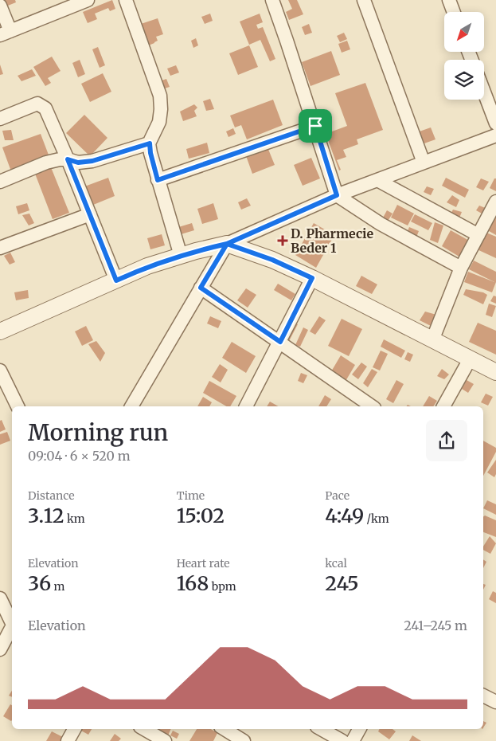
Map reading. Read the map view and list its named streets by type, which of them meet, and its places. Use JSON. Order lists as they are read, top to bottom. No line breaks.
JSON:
{"places":{"health":["D. Pharmecie Beder 1"]},"north":"bottom left","page":{"heading":["Morning run","09:04 · 6 × 520 m"],"stats":[["Distance","3.12 km"],["Time","15:02"],["Pace","4:49 /km"],["Elevation","36 m"],["Heart rate","168 bpm"],["kcal","245"]],"chart":["Elevation","241–245 m"]}}
